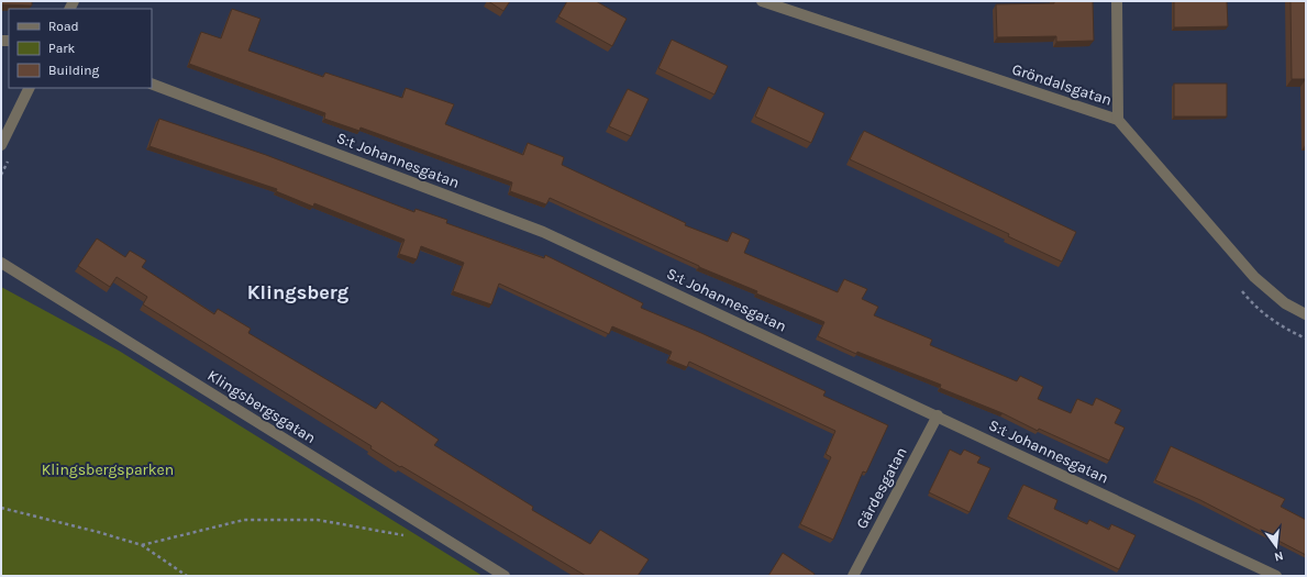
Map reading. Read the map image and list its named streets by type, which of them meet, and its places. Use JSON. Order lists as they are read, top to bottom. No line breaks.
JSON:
{"streets":{"street":["Gröndalsgatan","S:t Johannesgatan","Klingsbergsgatan","Gärdesgatan"]},"crossings":[["S:t Johannesgatan","Gärdesgatan"]],"districts":["Klingsberg"],"parks":["Klingsbergsparken"],"legend":["Road","Park","Building"],"north":"bottom"}
